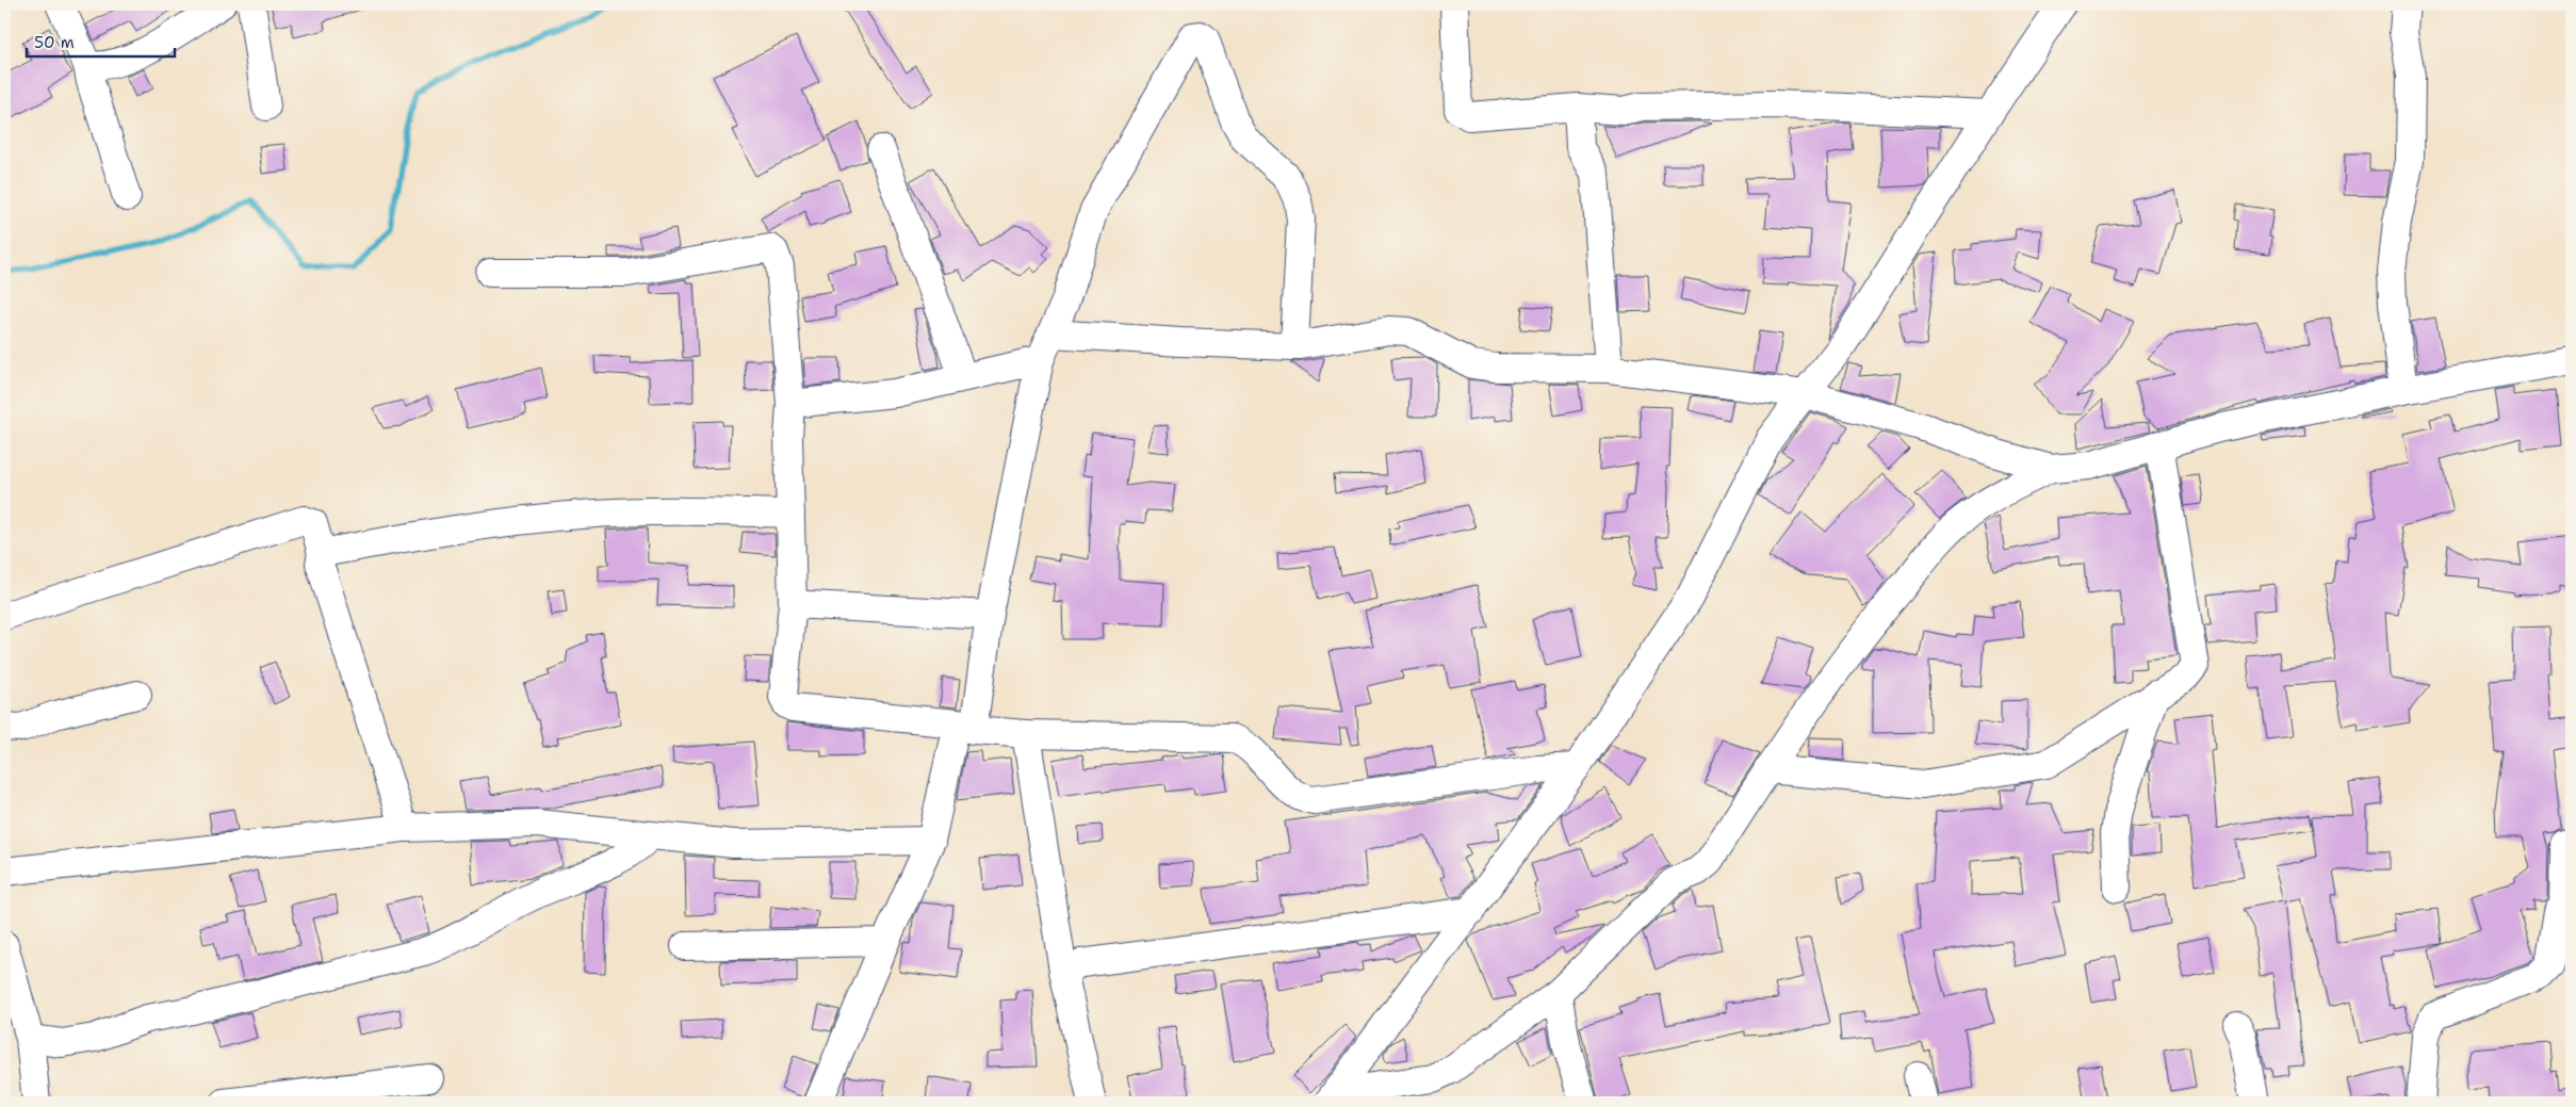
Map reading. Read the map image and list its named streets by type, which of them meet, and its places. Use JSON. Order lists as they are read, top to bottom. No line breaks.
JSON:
{"scale_bar":"50 m"}
